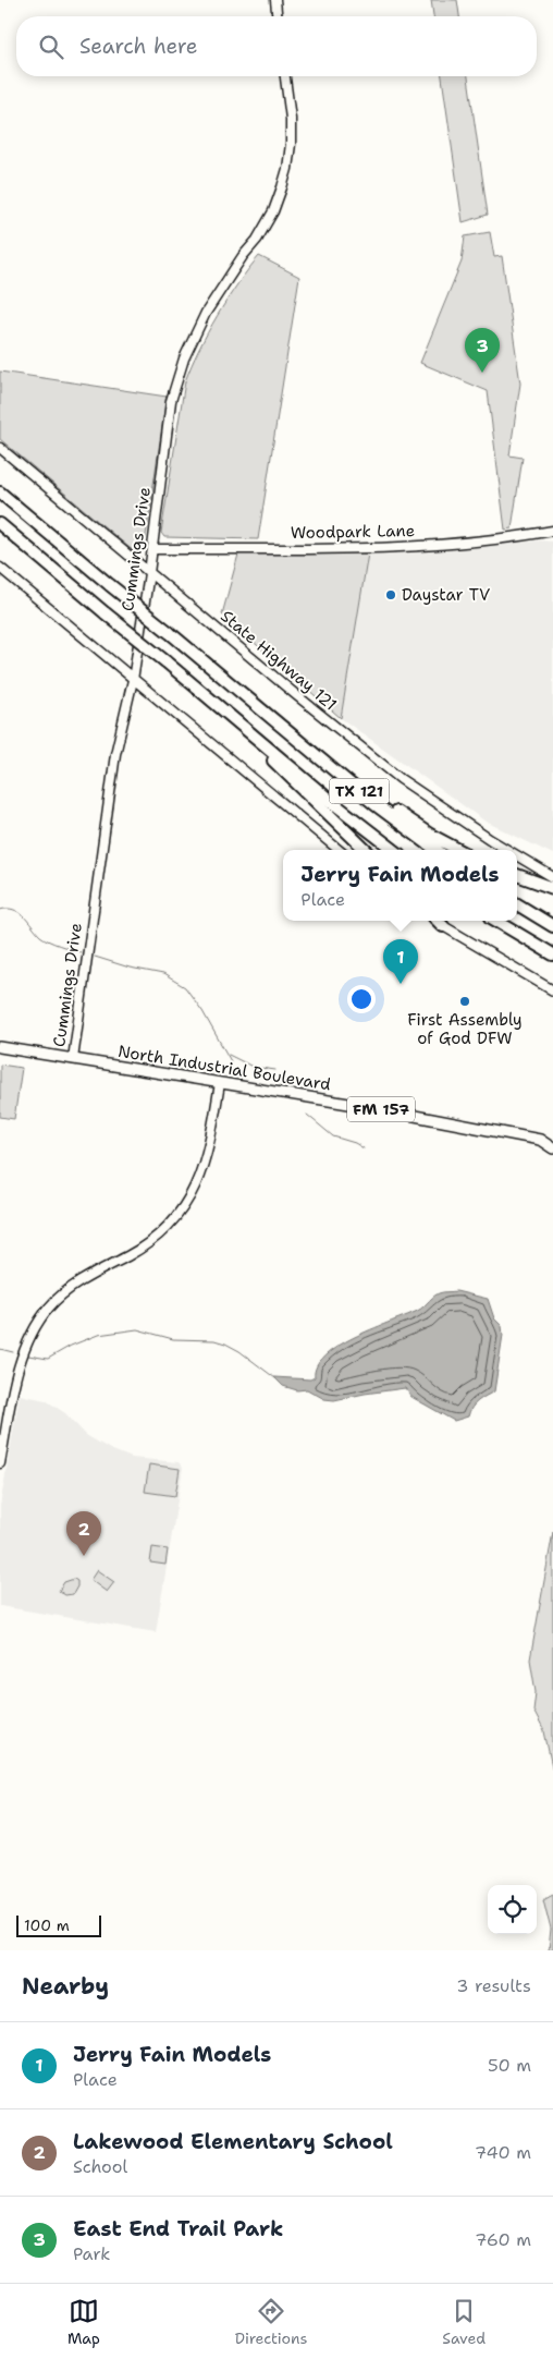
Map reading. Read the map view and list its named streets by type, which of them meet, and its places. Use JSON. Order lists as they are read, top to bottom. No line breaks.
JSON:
{"streets":{"highway":["TX 121"],"main road":["North Industrial Boulevard","FM 157"],"street":["Woodpark Lane","Cummings Drive","State Highway 121"]},"crossings":[["Woodpark Lane","Cummings Drive"],["Cummings Drive","State Highway 121"],["Cummings Drive","North Industrial Boulevard"]],"places":["Daystar TV","First Assembly of God DFW"],"scale_bar":"100 m","page":{"search":"Search here","pins":["3","1","2"],"popup":["Jerry Fain Models","Place"],"scale":"100 m","heading":["Nearby","3 results"],"list":[{"mark":"1","name":"Jerry Fain Models","note":"Place","value":"50 m"},{"mark":"2","name":"Lakewood Elementary School","note":"School","value":"740 m"},{"mark":"3","name":"East End Trail Park","note":"Park","value":"760 m"}],"nav":["Map","Directions","Saved"]}}
